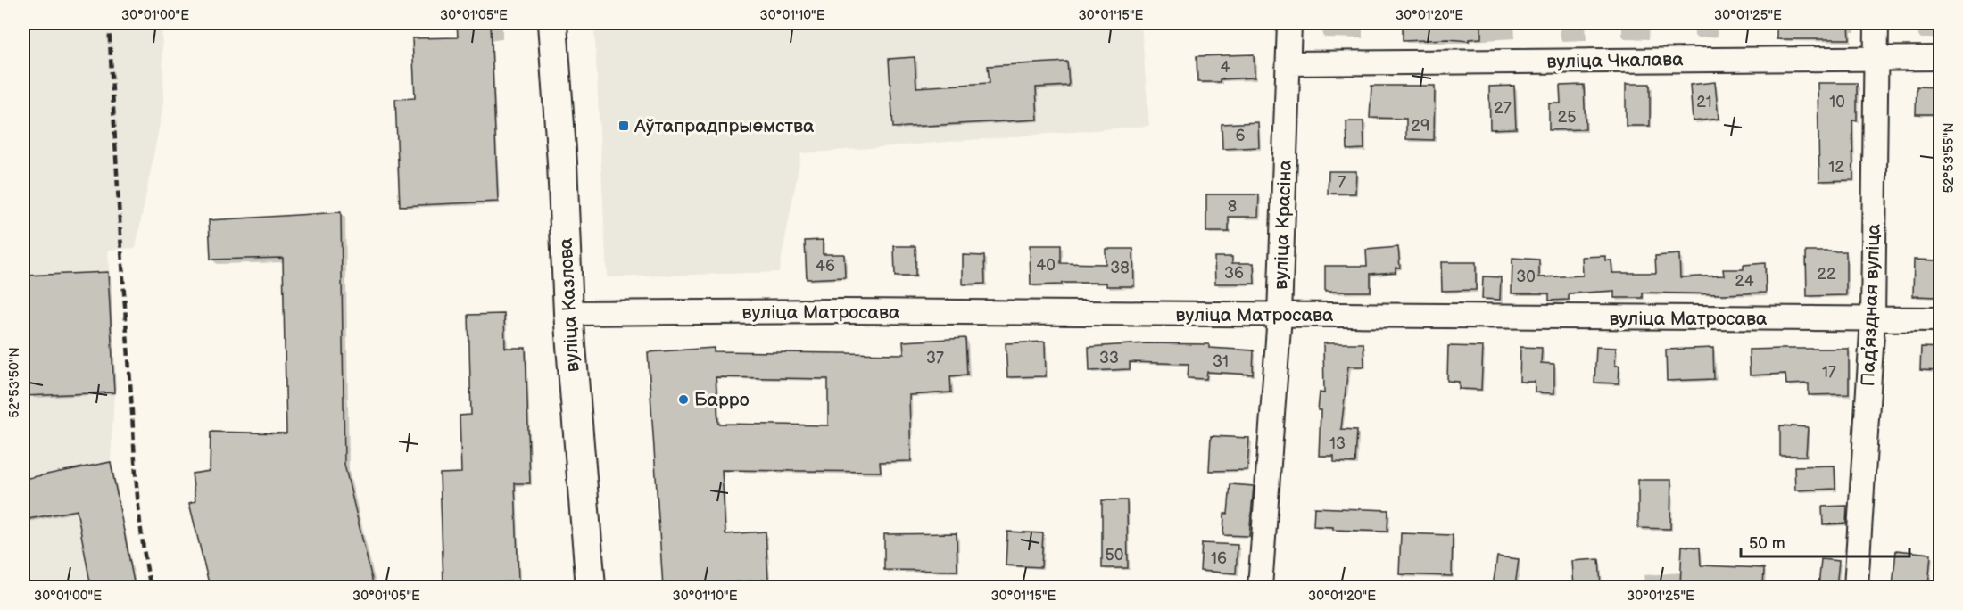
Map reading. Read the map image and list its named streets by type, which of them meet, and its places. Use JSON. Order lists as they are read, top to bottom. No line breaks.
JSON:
{"streets":{"main road":["вуліца Казлова"],"street":["вуліца Чкалава","вуліца Красіна","Падʼяздная вуліца","вуліца Матросава"]},"crossings":[["вуліца Чкалава","вуліца Красіна"],["вуліца Чкалава","Падʼяздная вуліца"],["вуліца Красіна","вуліца Матросава"],["вуліца Казлова","вуліца Матросава"],["Падʼяздная вуліца","вуліца Матросава"]],"places":{"transit":["Аўтапрадпрыемства"],"other":["Барро"]},"house_numbers":["4","21","10","27","25","29","6","12","7","8","40","46","38","36","22","30","24","37","33","31","17","13","50","16"],"scale_bar":"50 m","coordinates":["30°01'00\"E","30°01'05\"E","30°01'10\"E","30°01'15\"E","30°01'20\"E","30°01'25\"E","52°53'55\"N","52°53'50\"N"]}
